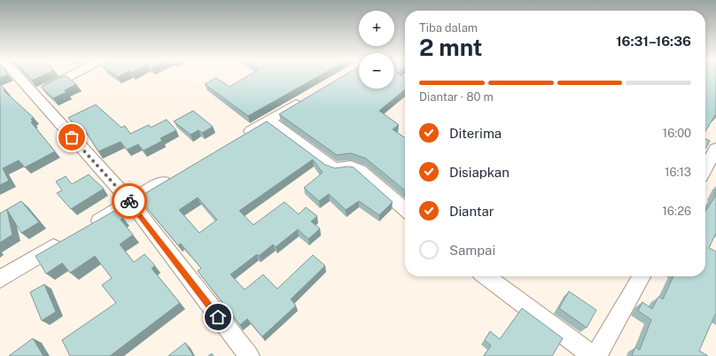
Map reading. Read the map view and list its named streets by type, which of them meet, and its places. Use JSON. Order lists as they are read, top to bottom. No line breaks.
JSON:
{"page":{"map_buttons":["+","−"],"heading":["2 mnt","Tiba dalam","16:31–16:36"],"bar":"Diantar · 80 m","list":[["Diterima","16:00"],["Disiapkan","16:13"],["Diantar","16:26"],"Sampai"]}}
